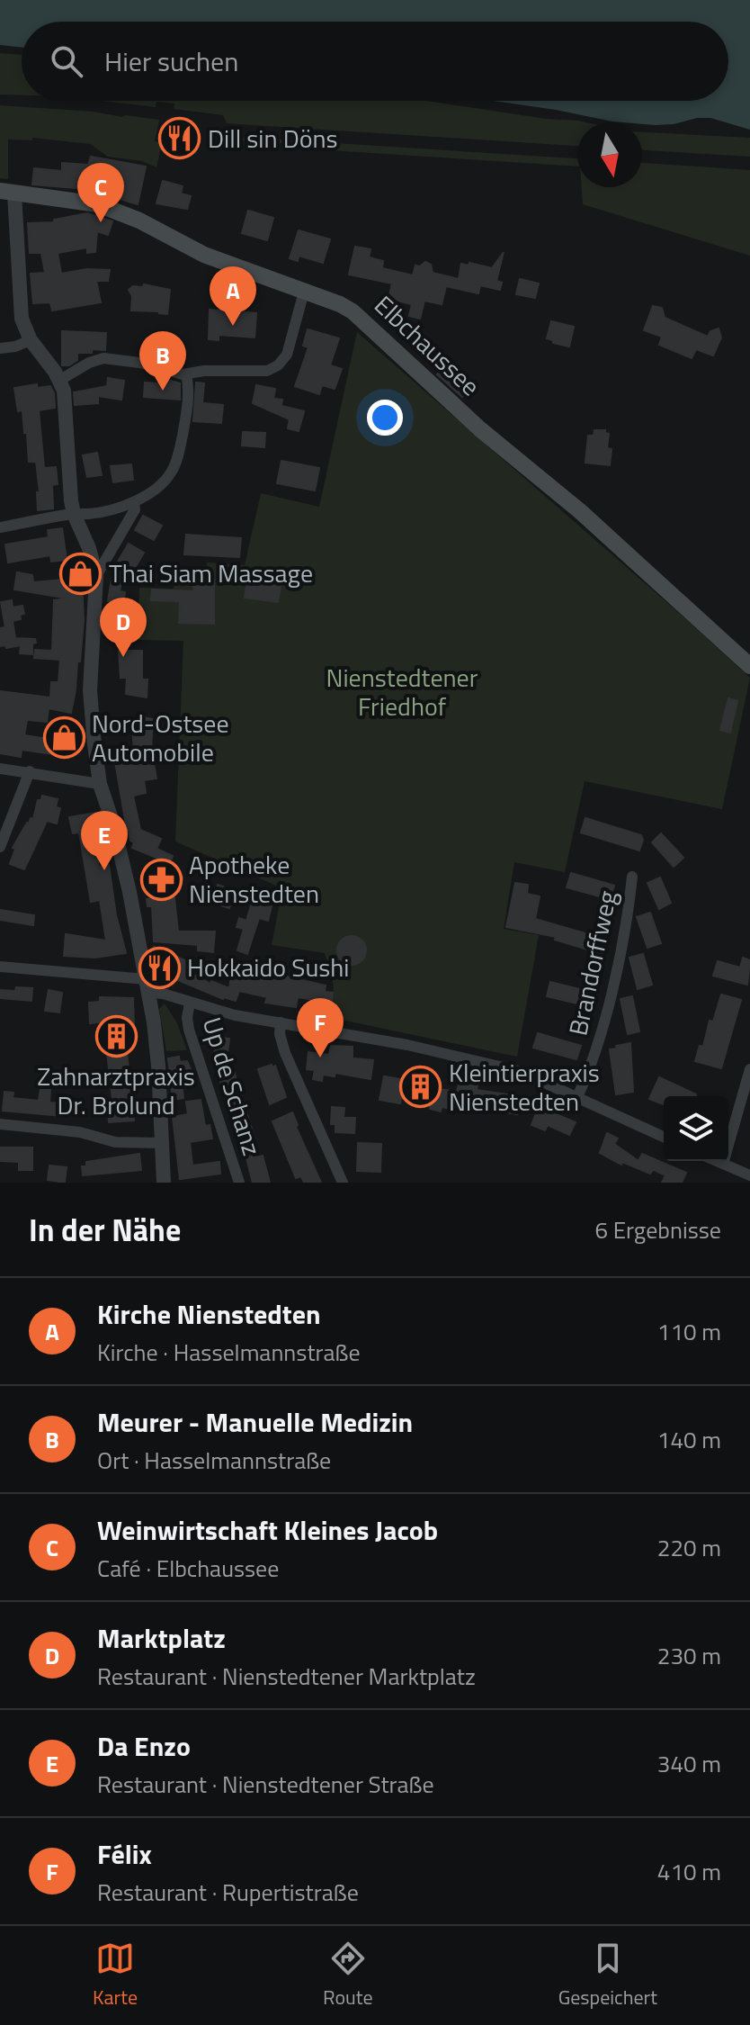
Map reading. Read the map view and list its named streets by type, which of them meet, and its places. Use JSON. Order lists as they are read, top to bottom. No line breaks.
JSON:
{"streets":{"main road":["Elbchaussee"],"street":["Brandorffweg","Up de Schanz"]},"parks":["Nienstedtener Friedhof"],"places":{"restaurant":["Dill sin Döns","Hokkaido Sushi"],"shop":["Thai Siam Massage","Nord-Ostsee Automobile"],"pharmacy":["Apotheke Nienstedten"],"building":["Zahnarztpraxis Dr. Brolund","Kleintierpraxis Nienstedten"]},"north":"bottom","page":{"search":"Hier suchen","pins":["C","A","B","D","E","F"],"heading":["In der Nähe","6 Ergebnisse"],"list":[{"mark":"A","name":"Kirche Nienstedten","note":"Kirche · Hasselmannstraße","value":"110 m"},{"mark":"B","name":"Meurer - Manuelle Medizin","note":"Ort · Hasselmannstraße","value":"140 m"},{"mark":"C","name":"Weinwirtschaft Kleines Jacob","note":"Café · Elbchaussee","value":"220 m"},{"mark":"D","name":"Marktplatz","note":"Restaurant · Nienstedtener Marktplatz","value":"230 m"},{"mark":"E","name":"Da Enzo","note":"Restaurant · Nienstedtener Straße","value":"340 m"},{"mark":"F","name":"Félix","note":"Restaurant · Rupertistraße","value":"410 m"}],"nav":["Karte","Route","Gespeichert"]}}
